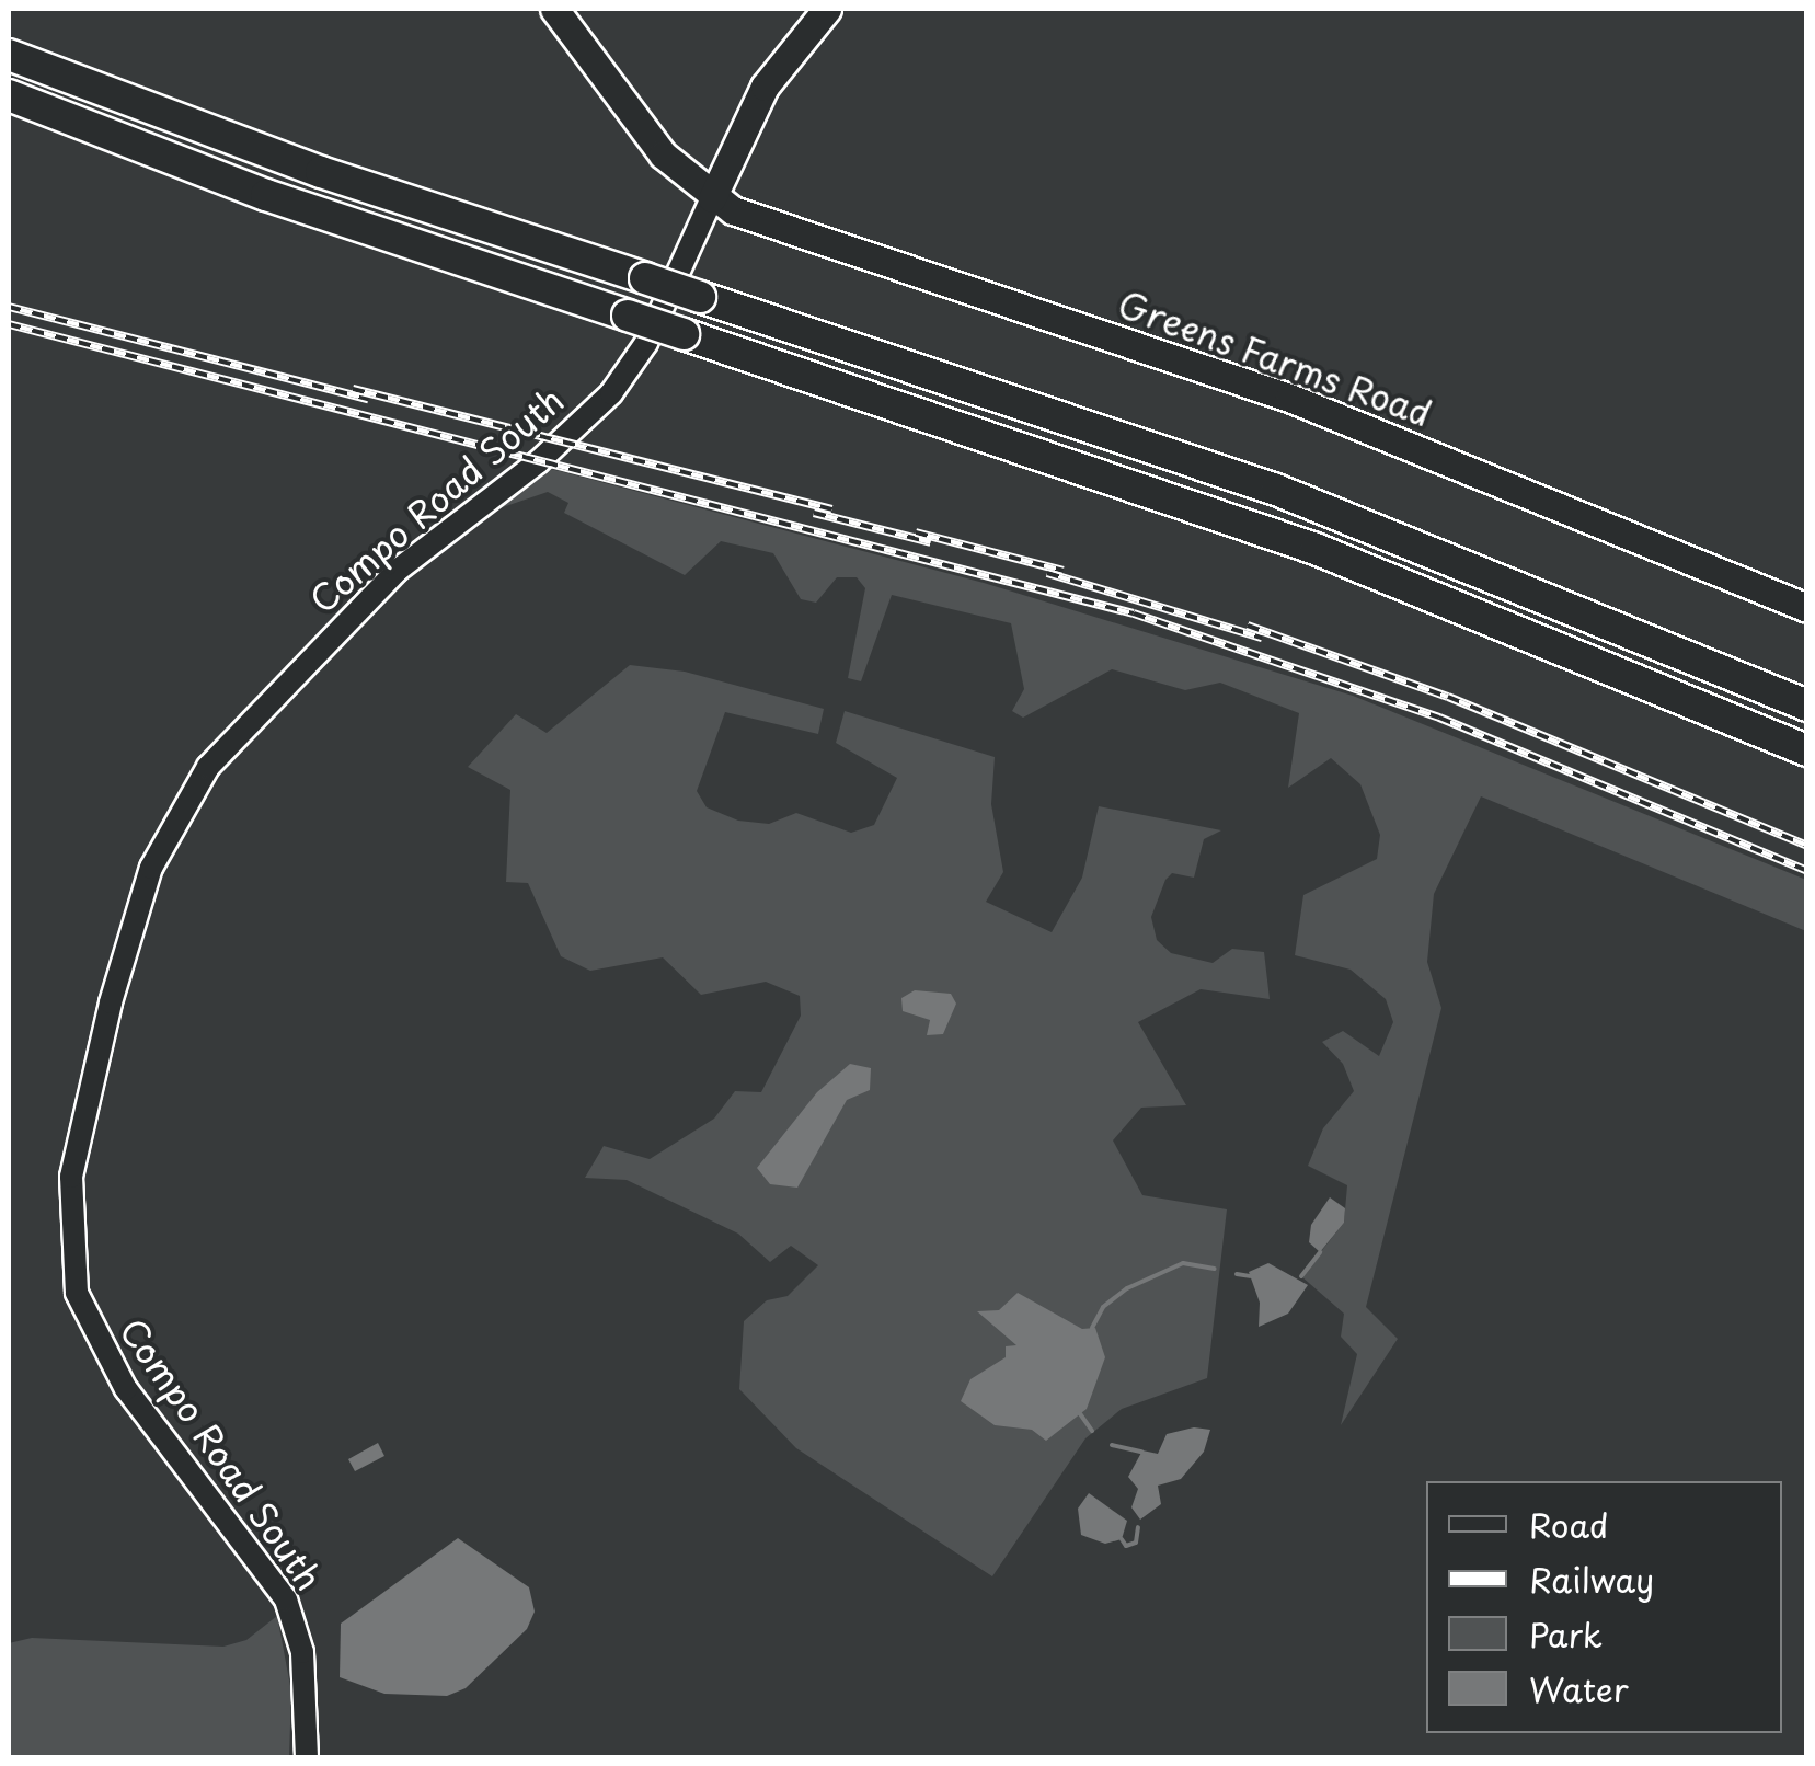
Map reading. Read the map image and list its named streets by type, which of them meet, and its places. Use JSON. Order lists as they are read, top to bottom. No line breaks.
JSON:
{"streets":{"main road":["Greens Farms Road","Compo Road South"]},"crossings":[["Greens Farms Road","Compo Road South"]],"legend":["Road","Railway","Park","Water"]}
